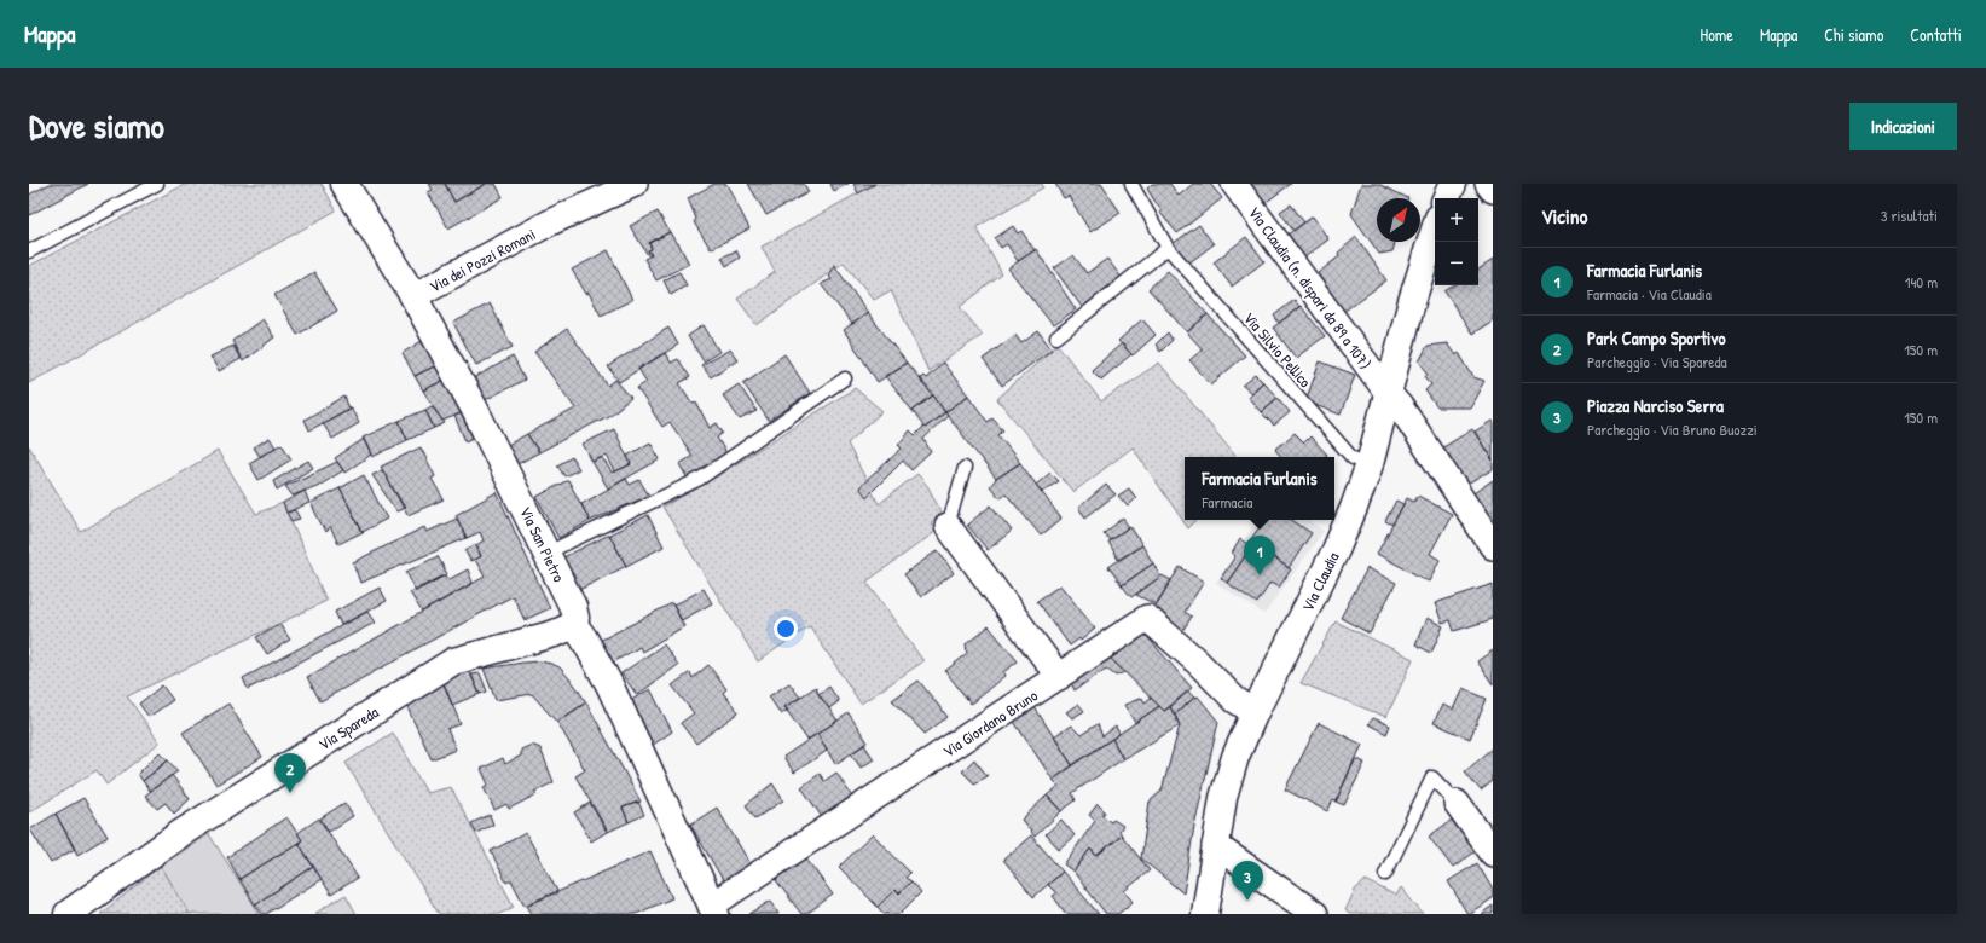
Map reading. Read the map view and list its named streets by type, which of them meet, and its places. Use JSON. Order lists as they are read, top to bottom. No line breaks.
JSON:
{"streets":{"street":["Via dei Pozzi Romani","Via Claudia (n. dispari da 89 a 107)","Via San Pietro","Via Claudia","Via Giordano Bruno","Via Spareda"],"lane":["Via Silvio Pellico"]},"crossings":[["Via dei Pozzi Romani","Via San Pietro"],["Via Claudia (n. dispari da 89 a 107)","Via Claudia"],["Via Silvio Pellico","Via Claudia"],["Via San Pietro","Via Giordano Bruno"],["Via San Pietro","Via Spareda"],["Via Claudia","Via Giordano Bruno"]],"north":"top right","page":{"header":"Mappa","nav":["Home","Mappa","Chi siamo","Contatti"],"title":"Dove siamo","buttons":"Indicazioni","heading":["Vicino","3 risultati"],"map_buttons":["+","−"],"list":[{"mark":"1","name":"Farmacia Furlanis","note":"Farmacia · Via Claudia","value":"140 m"},{"mark":"2","name":"Park Campo Sportivo","note":"Parcheggio · Via Spareda","value":"150 m"},{"mark":"3","name":"Piazza Narciso Serra","note":"Parcheggio · Via Bruno Buozzi","value":"150 m"}],"popup":["Farmacia Furlanis","Farmacia"],"pins":["1","2","3"]}}
